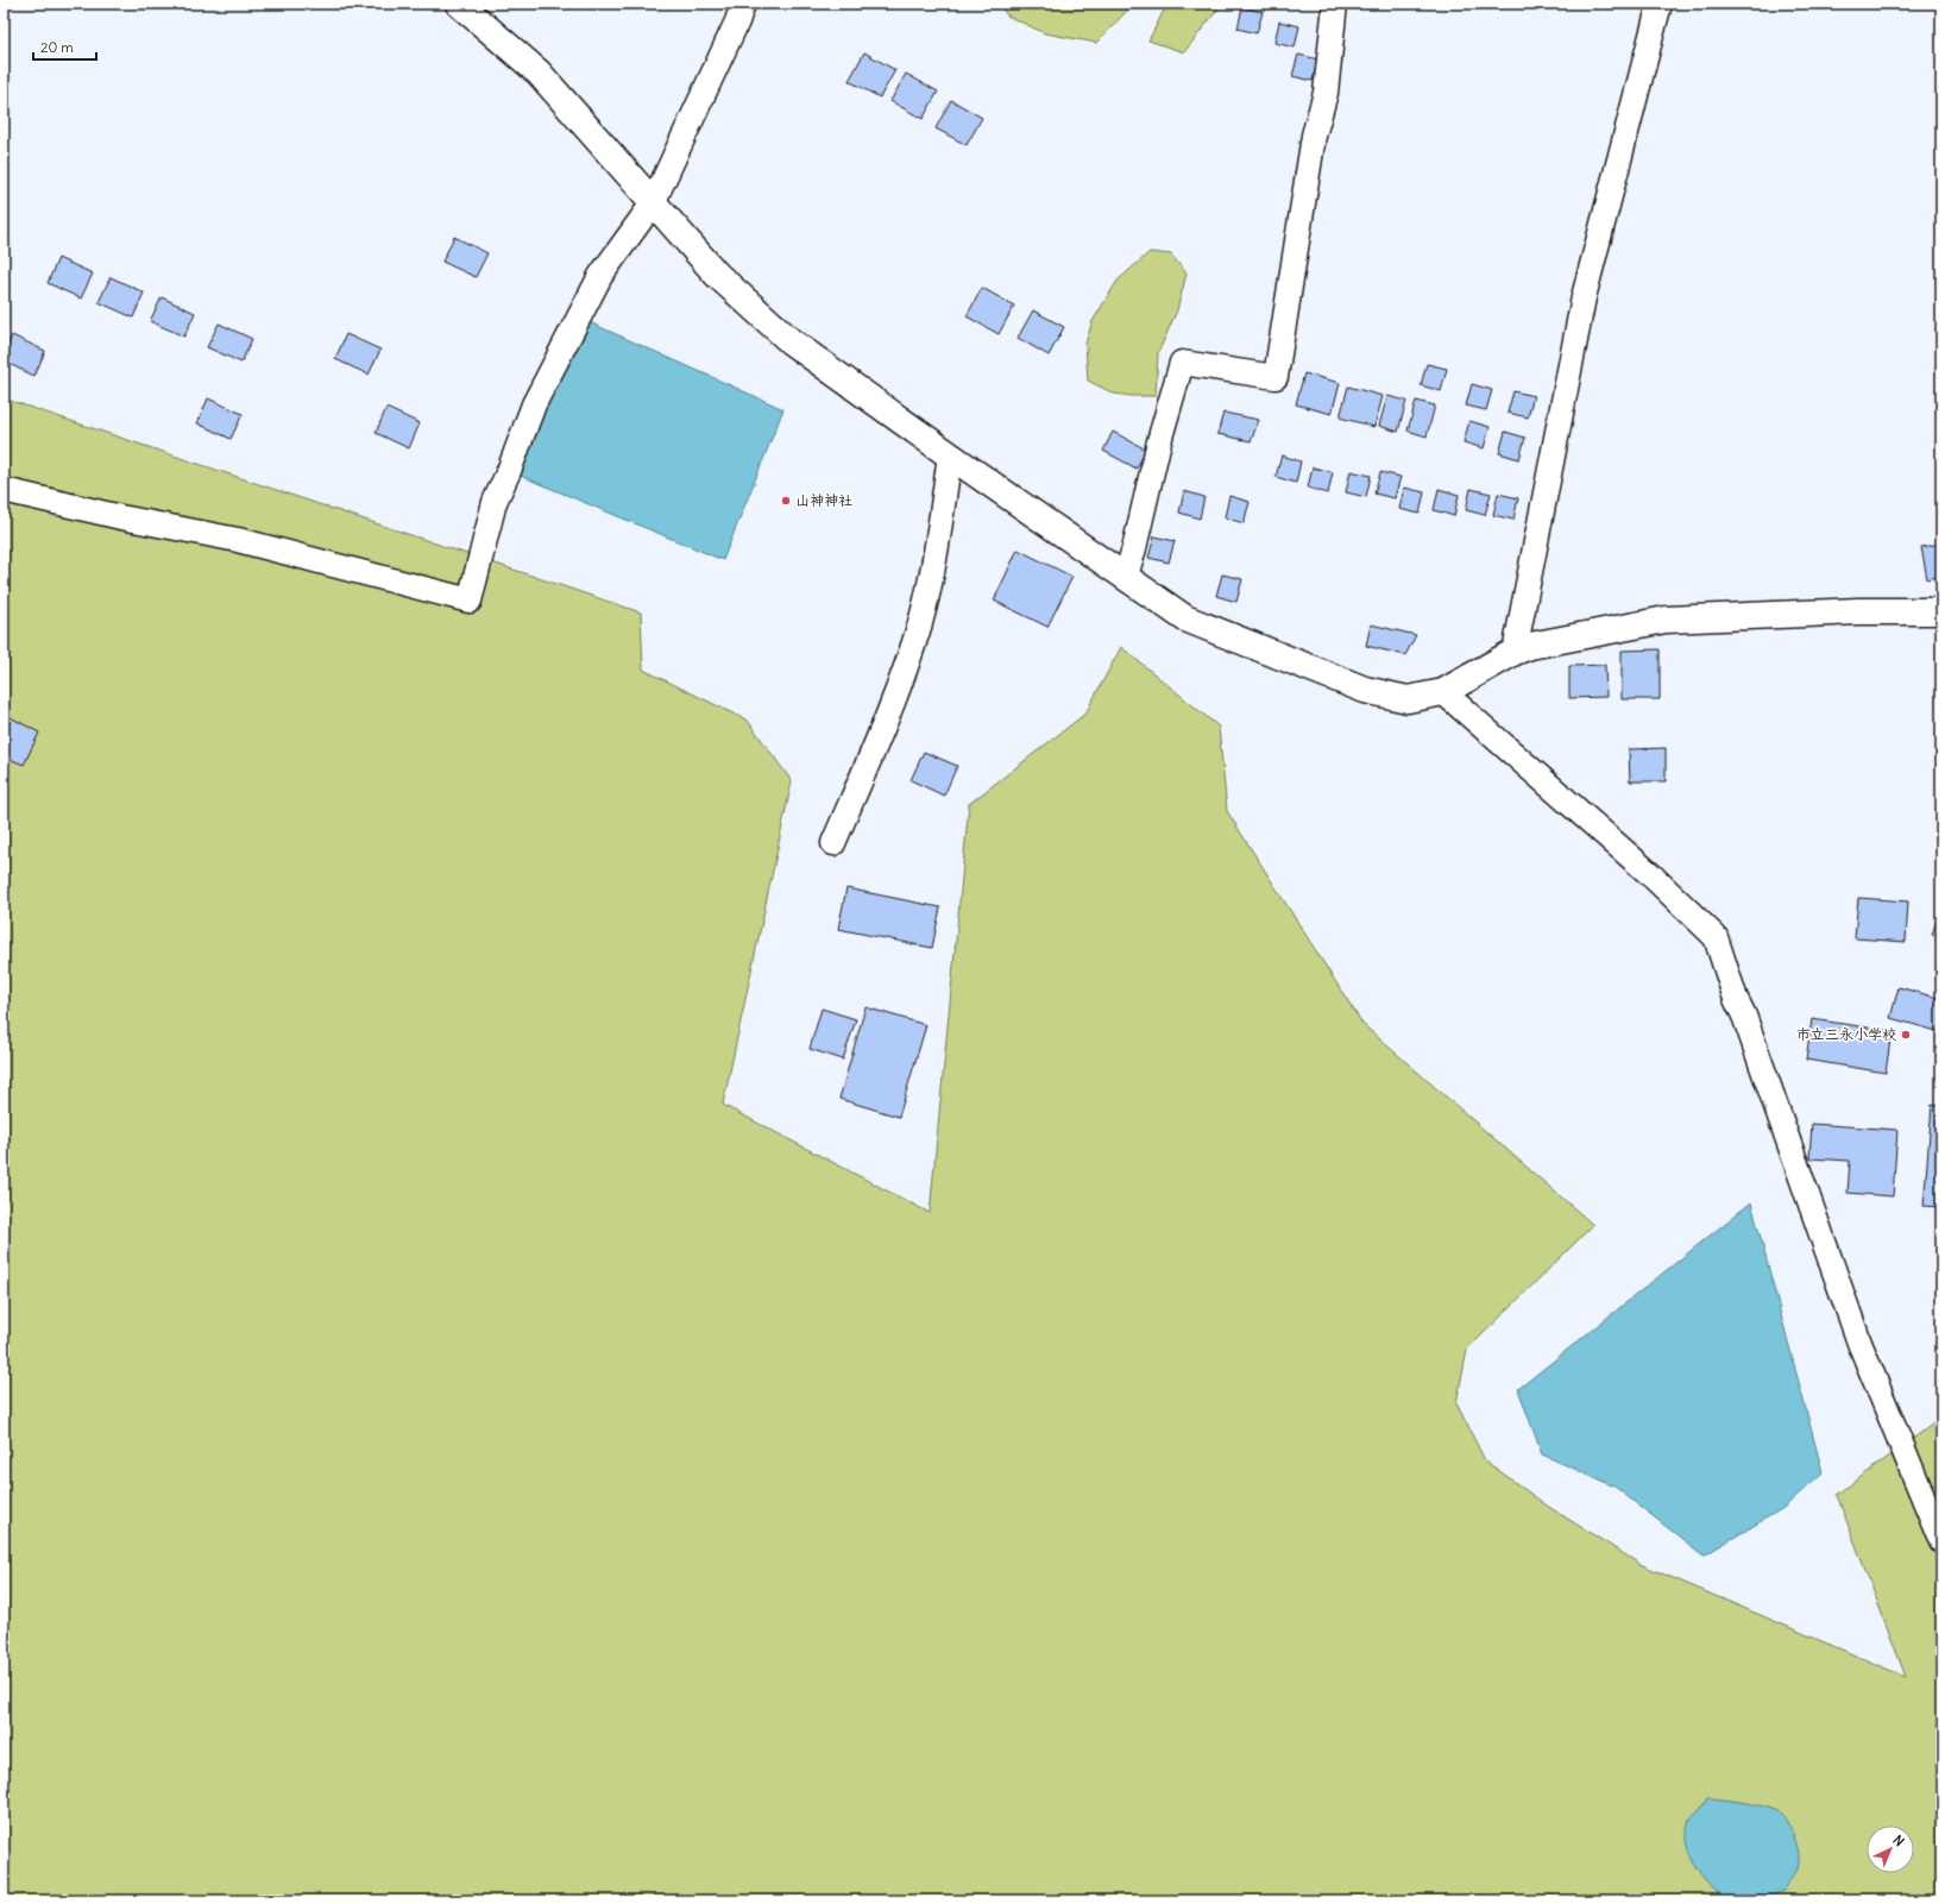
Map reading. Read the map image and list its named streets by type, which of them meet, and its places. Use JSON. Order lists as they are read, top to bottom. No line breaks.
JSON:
{"places":["山神神社","市立三永小学校"],"scale_bar":"20 m","north":"top right"}
